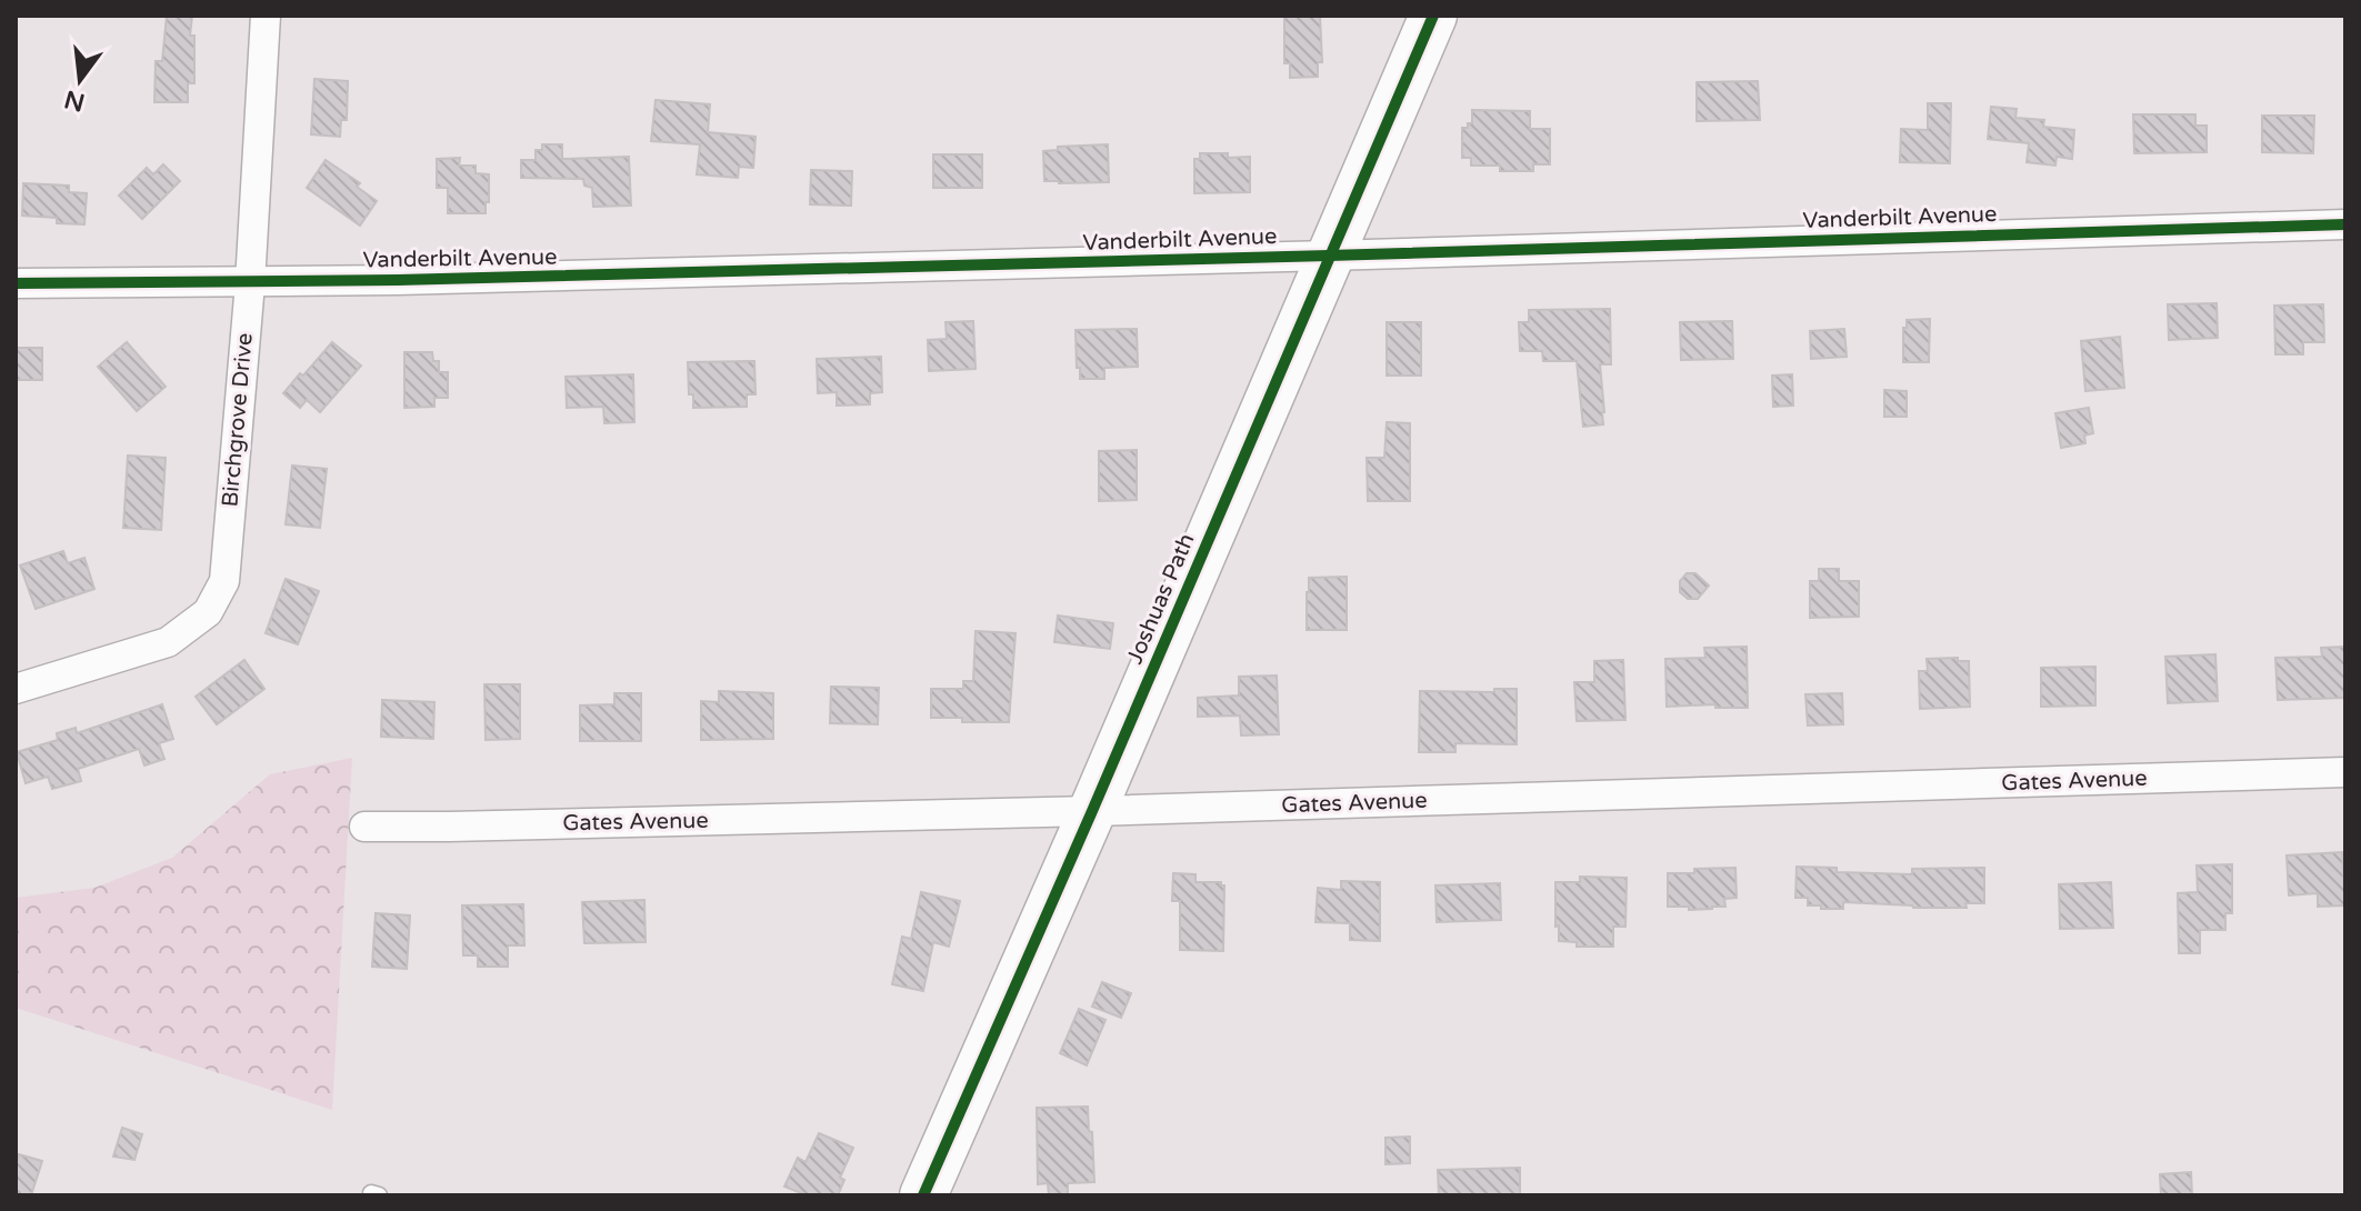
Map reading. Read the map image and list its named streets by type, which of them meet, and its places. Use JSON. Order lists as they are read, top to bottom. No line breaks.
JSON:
{"streets":{"main road":["Joshuas Path"],"street":["Vanderbilt Avenue","Birchgrove Drive","Gates Avenue"]},"crossings":[["Vanderbilt Avenue","Birchgrove Drive"],["Vanderbilt Avenue","Joshuas Path"],["Joshuas Path","Gates Avenue"]],"north":"bottom"}
